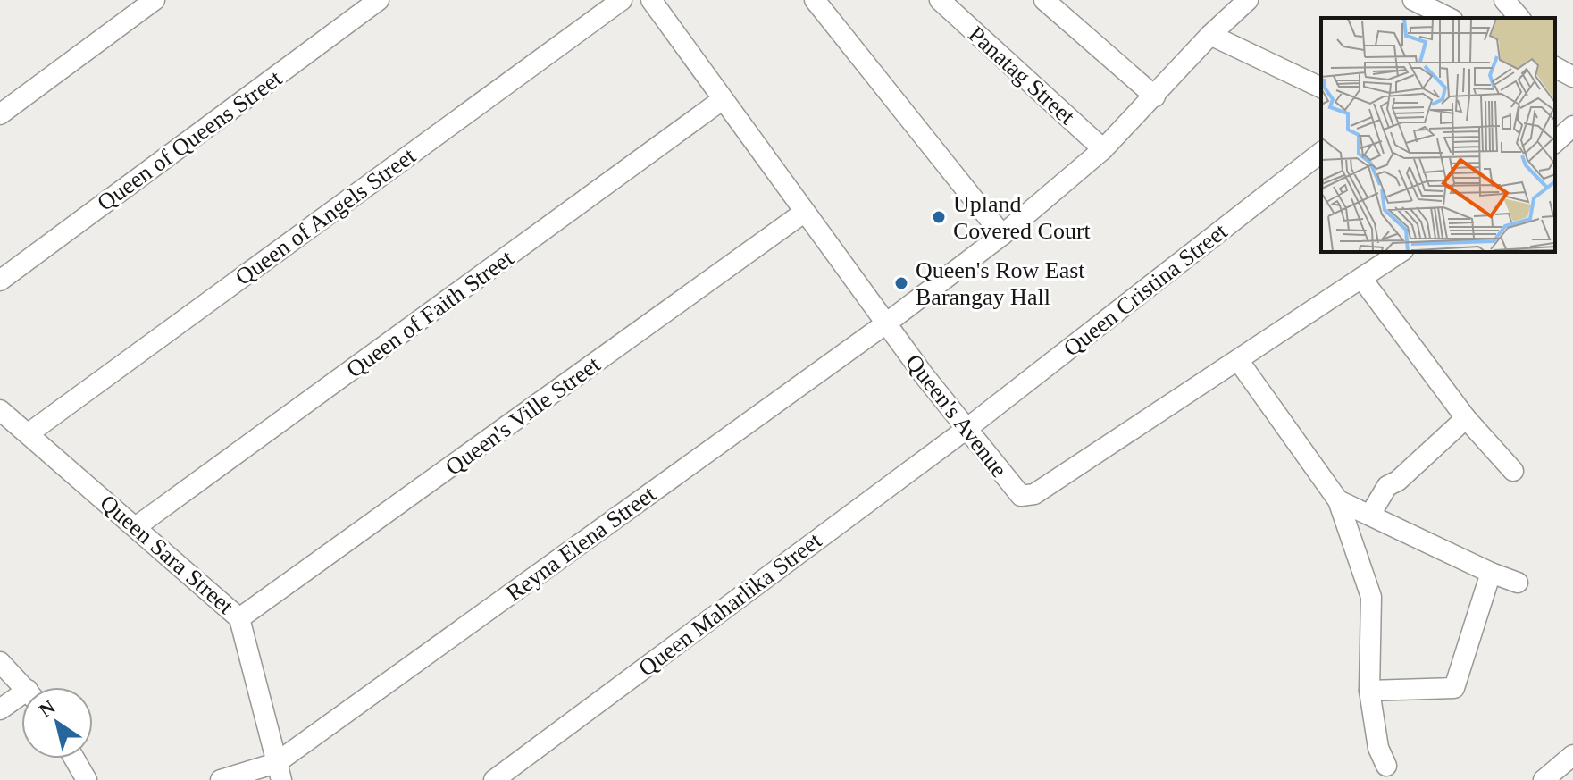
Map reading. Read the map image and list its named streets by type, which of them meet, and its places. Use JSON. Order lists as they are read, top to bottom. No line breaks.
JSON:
{"streets":{"street":["Panatag Street","Queen of Queens Street","Queen of Angels Street","Queen Cristina Street","Queen of Faith Street","Queen's Ville Street","Queen's Avenue","Reyna Elena Street","Queen Sara Street","Queen Maharlika Street"]},"crossings":[["Panatag Street","Reyna Elena Street"],["Queen of Angels Street","Queen Sara Street"],["Queen Cristina Street","Queen's Avenue"],["Queen Cristina Street","Queen Maharlika Street"],["Queen of Faith Street","Queen's Avenue"],["Queen of Faith Street","Queen Sara Street"],["Queen's Ville Street","Queen's Avenue"],["Queen's Ville Street","Queen Sara Street"],["Queen's Avenue","Reyna Elena Street"],["Queen's Avenue","Queen Maharlika Street"],["Reyna Elena Street","Queen Sara Street"]],"places":["Upland Covered Court","Queen's Row East Barangay Hall"],"north":"top left"}
